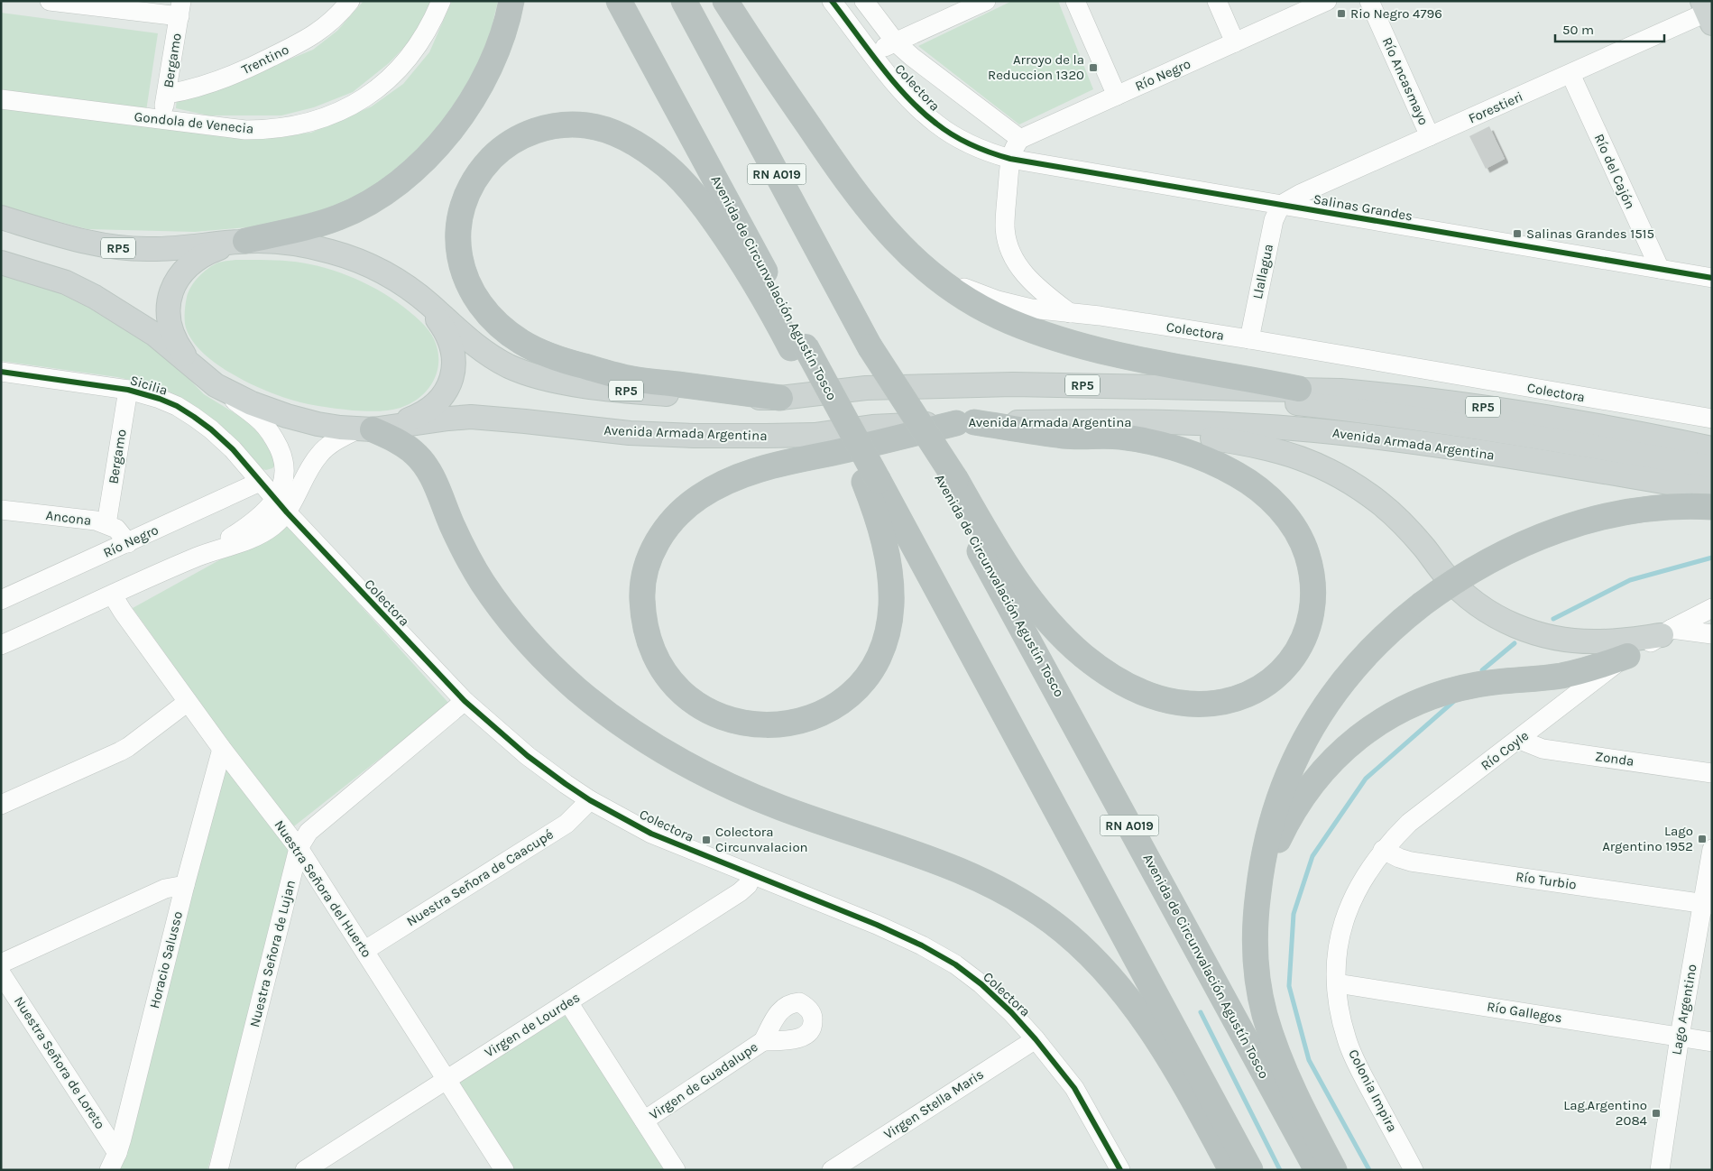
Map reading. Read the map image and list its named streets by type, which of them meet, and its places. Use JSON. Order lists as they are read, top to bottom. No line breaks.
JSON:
{"streets":{"highway":["RN A019","Avenida de Circunvalación Agustín Tosco"],"main road":["RP5","Avenida Armada Argentina"],"street":["Trentino","Bergamo","Río Negro","Río Ancasmayo","Colectora","Forestieri","Gondola de Venecia","Río del Cajón","Salinas Grandes","Llallagua","Sicilia","Ancona","Río Coyle","Zonda","Nuestra Señora de Caacupé","Río Turbio","Nuestra Señora del Huerto","Nuestra Señora de Lujan","Horacio Salusso","Lago Argentino","Río Gallegos","Virgen de Lourdes","Nuestra Señora de Loreto","Virgen de Guadalupe","Colonia Impira","Virgen Stella Maris"]},"crossings":[["Trentino","Bergamo"],["Bergamo","Gondola de Venecia"],["Bergamo","Sicilia"],["Bergamo","Ancona"],["Río Negro","Colectora"],["Río Negro","Sicilia"],["Río Negro","Ancona"],["Río Ancasmayo","Forestieri"],["Colectora","Salinas Grandes"],["Colectora","Llallagua"],["Colectora","Sicilia"],["Colectora","Nuestra Señora de Caacupé"],["Colectora","Nuestra Señora de Lujan"],["Colectora","Virgen de Lourdes"],["Colectora","Virgen Stella Maris"],["Forestieri","Río del Cajón"],["Forestieri","Salinas Grandes"],["Forestieri","Llallagua"],["Río del Cajón","Salinas Grandes"],["Salinas Grandes","Llallagua"],["Río Coyle","Zonda"],["Río Coyle","Río Turbio"],["Río Coyle","Colonia Impira"],["Nuestra Señora de Caacupé","Nuestra Señora del Huerto"],["Río Turbio","Lago Argentino"],["Nuestra Señora del Huerto","Nuestra Señora de Lujan"],["Nuestra Señora del Huerto","Horacio Salusso"],["Nuestra Señora del Huerto","Virgen de Lourdes"],["Horacio Salusso","Nuestra Señora de Loreto"],["Lago Argentino","Río Gallegos"],["Río Gallegos","Colonia Impira"]],"places":{"transit":["Rio Negro 4796","Arroyo de la Reduccion 1320","Salinas Grandes 1515","Lago Argentino 1952","Colectora Circunvalacion","Lag.Argentino 2084"]},"scale_bar":"50 m"}
